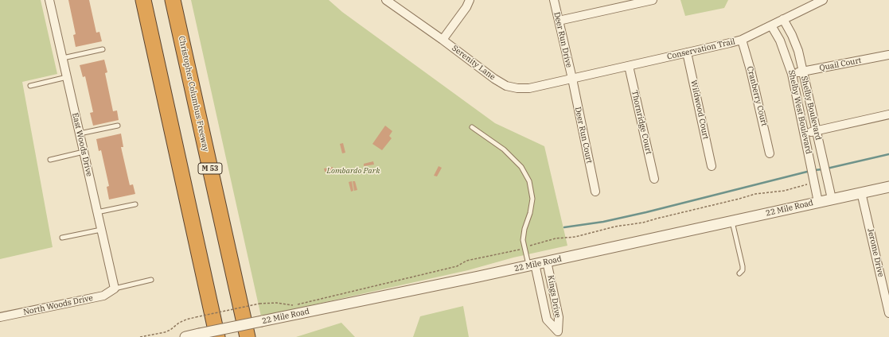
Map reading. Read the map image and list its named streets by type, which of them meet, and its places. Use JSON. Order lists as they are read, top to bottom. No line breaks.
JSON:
{"streets":{"highway":["Christopher Columbus Freeway","M 53"],"street":["Deer Run Drive","Conservation Trail","Serenity Lane","Quail Court","Cranberry Court","Shelby Boulevard","Wildwood Court","Shelby West Boulevard","Thornridge Court","Deer Run Court","East Woods Drive","22 Mile Road","Jerome Drive","Kings Drive","North Woods Drive"]},"crossings":[["Deer Run Drive","Conservation Trail"],["Deer Run Drive","Serenity Lane"],["Deer Run Drive","Deer Run Court"],["Conservation Trail","Serenity Lane"],["Conservation Trail","Cranberry Court"],["Conservation Trail","Shelby Boulevard"],["Conservation Trail","Wildwood Court"],["Conservation Trail","Shelby West Boulevard"],["Conservation Trail","Thornridge Court"],["Conservation Trail","Deer Run Court"],["Serenity Lane","Deer Run Court"],["Quail Court","Shelby Boulevard"],["Quail Court","Shelby West Boulevard"],["Shelby Boulevard","22 Mile Road"],["Shelby West Boulevard","22 Mile Road"],["East Woods Drive","North Woods Drive"],["22 Mile Road","Jerome Drive"],["22 Mile Road","Kings Drive"]],"parks":["Lombardo Park"]}
